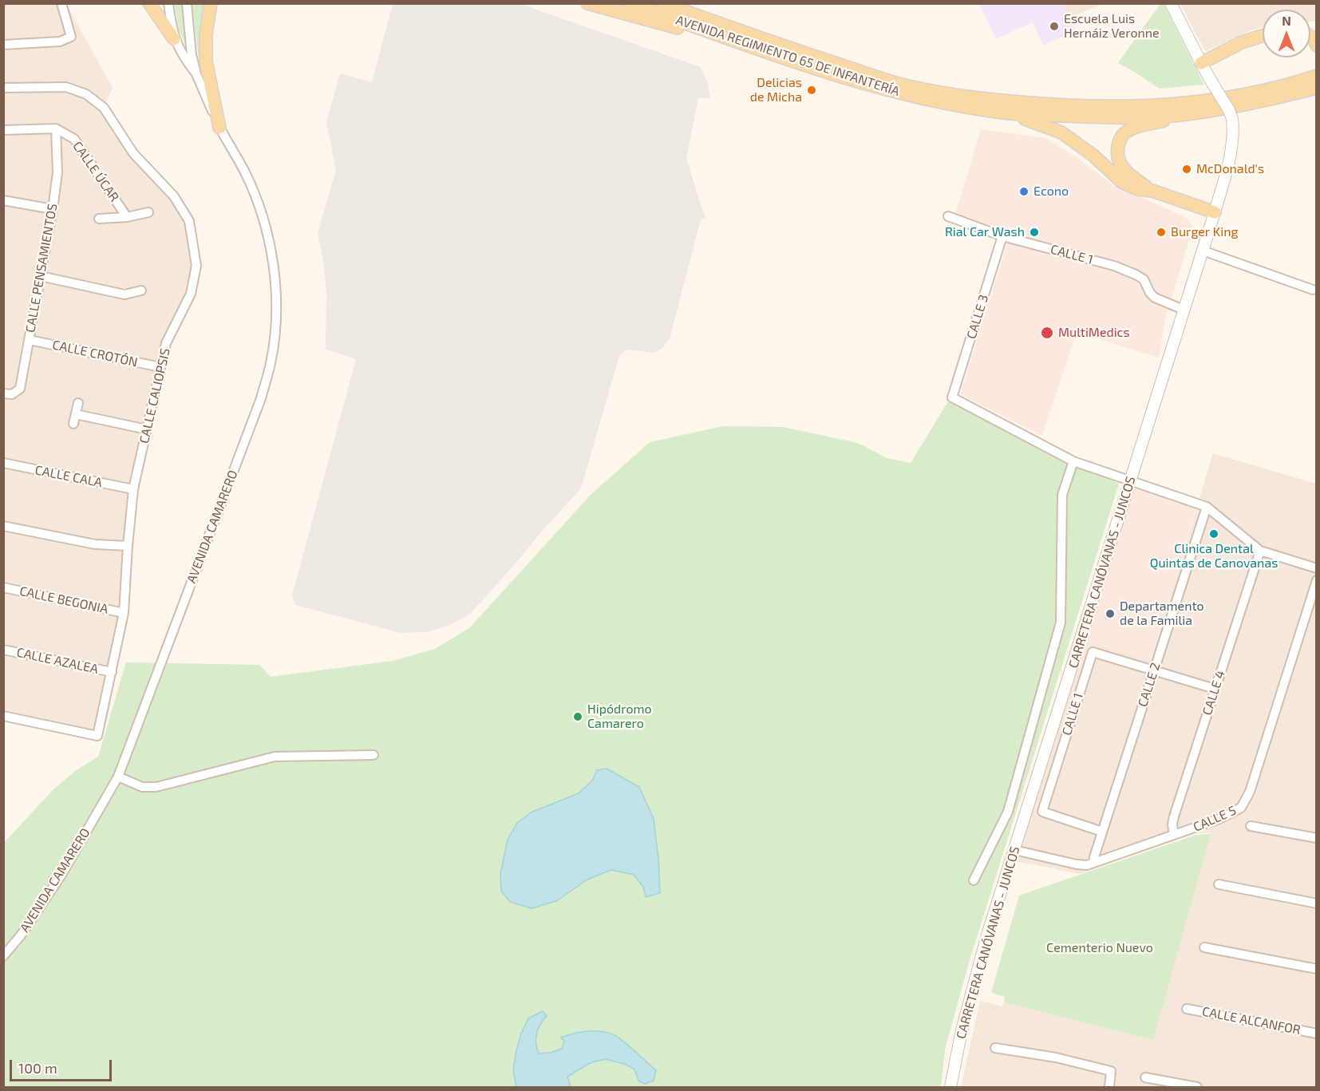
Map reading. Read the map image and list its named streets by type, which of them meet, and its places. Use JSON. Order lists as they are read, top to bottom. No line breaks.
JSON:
{"streets":{"main road":["AVENIDA REGIMIENTO 65 DE INFANTERÍA","CARRETERA CANÓVANAS - JUNCOS"],"street":["CALLE ÚCAR","CALLE 1","CALLE PENSAMIENTOS","CALLE 3","CALLE CROTÓN","CALLE CALIOPSIS","CALLE CALA","AVENIDA CAMARERO","CALLE BEGONIA","CALLE AZALEA","CALLE 2","CALLE 4","CALLE 5","CALLE ALCANFOR"]},"crossings":[["CALLE ÚCAR","CALLE PENSAMIENTOS"],["CALLE 1","CALLE 3"],["CALLE 1","CARRETERA CANÓVANAS - JUNCOS"],["CALLE 1","CALLE 2"],["CALLE 1","CALLE 4"],["CALLE PENSAMIENTOS","CALLE CROTÓN"],["CALLE CROTÓN","CALLE CALIOPSIS"],["CALLE CALIOPSIS","CALLE CALA"],["CALLE CALIOPSIS","CALLE BEGONIA"],["CALLE CALIOPSIS","CALLE AZALEA"],["CARRETERA CANÓVANAS - JUNCOS","CALLE 5"],["CALLE 2","CALLE 5"],["CALLE 4","CALLE 5"]],"parks":["Cementerio Nuevo"],"places":["Escuela Luis Hernáiz Veronne","Delicias de Micha","McDonald's","Econo","Rial Car Wash","Burger King","MultiMedics","Clinica Dental Quintas de Canovanas","Departamento de la Familia","Hipódromo Camarero"],"scale_bar":"100 m","north":"top"}
